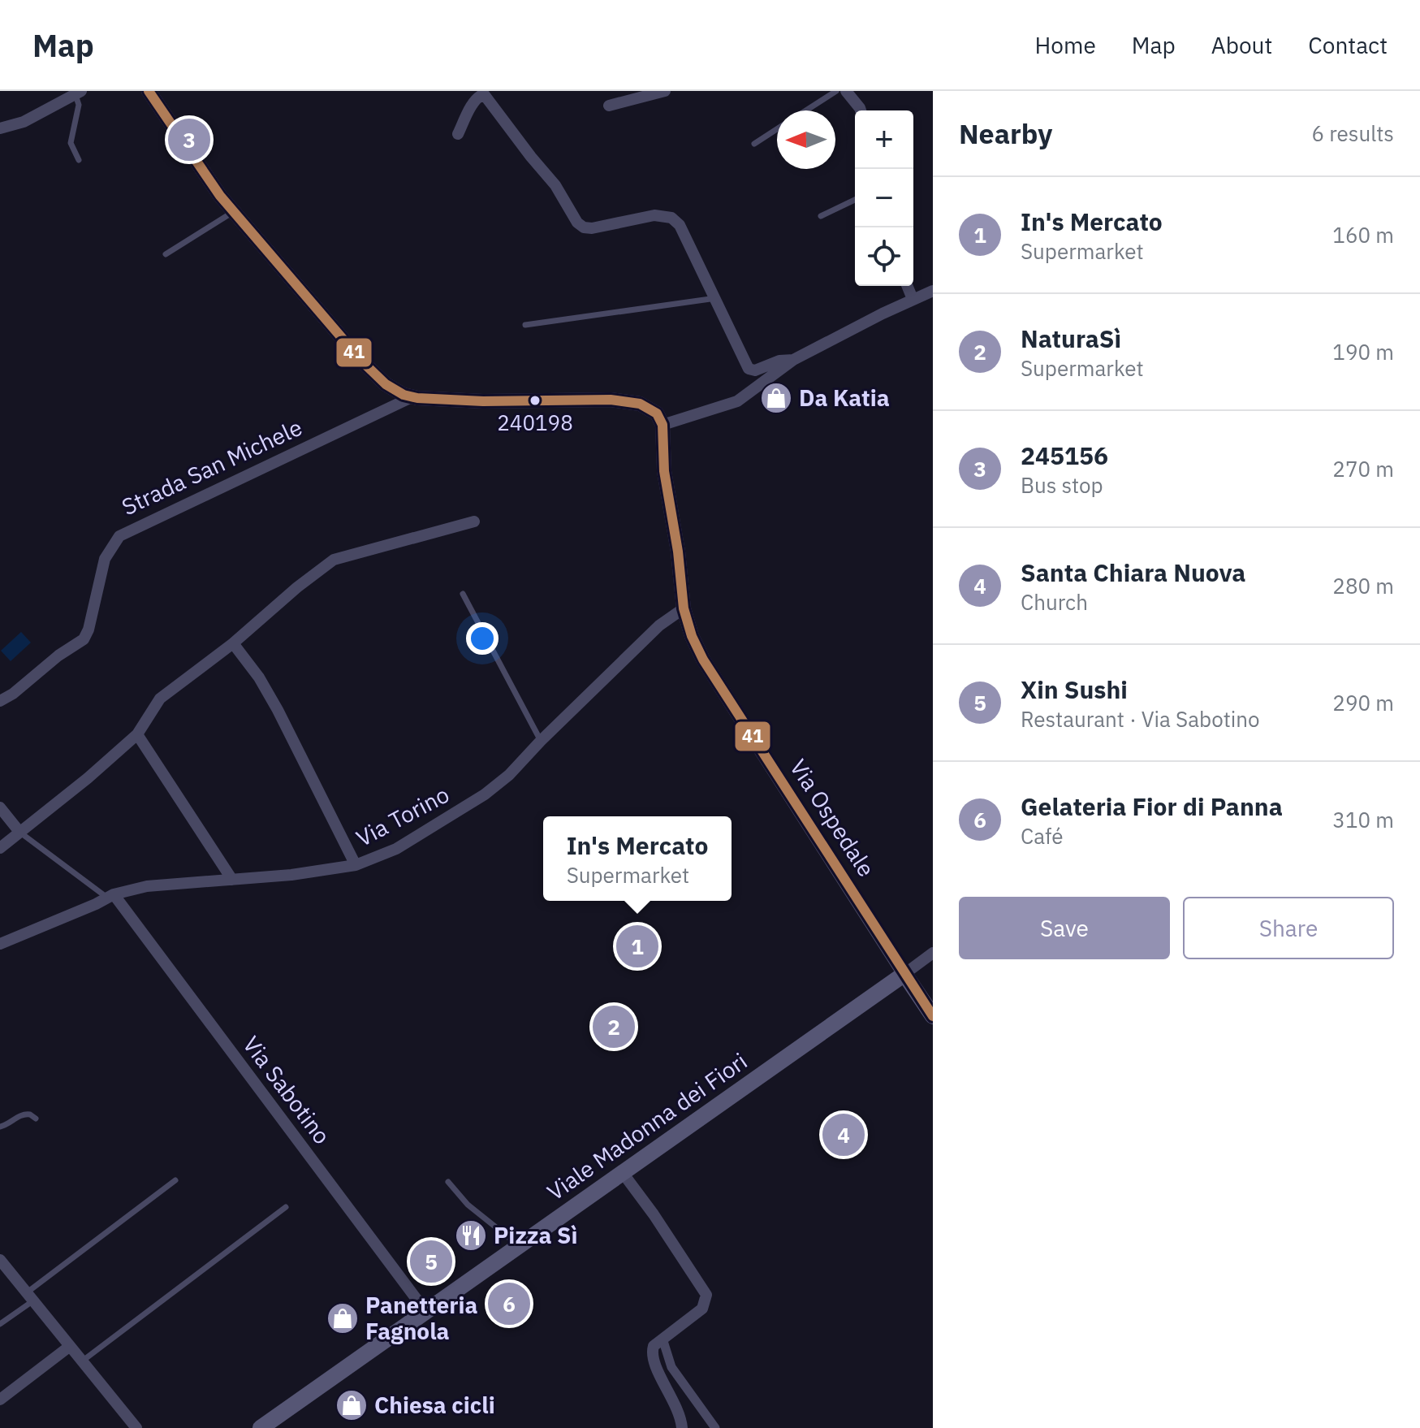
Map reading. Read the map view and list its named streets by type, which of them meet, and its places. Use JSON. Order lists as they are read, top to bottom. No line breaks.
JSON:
{"streets":{"main road":["Viale Madonna dei Fiori"],"street":["Strada San Michele","Via Torino","Via Ospedale","Via Sabotino"]},"crossings":[["Strada San Michele","Via Ospedale"],["Via Torino","Via Ospedale"],["Via Torino","Via Sabotino"],["Via Ospedale","Viale Madonna dei Fiori"],["Via Sabotino","Viale Madonna dei Fiori"]],"places":{"shop":["Da Katia","Panetteria Fagnola","Chiesa cicli"],"other":["240198"],"restaurant":["Pizza Sì"]},"lines":["transit line 41"],"north":"left","page":{"header":"Map","nav":["Home","Map","About","Contact"],"heading":["Nearby","6 results"],"map_buttons":["+","−"],"pins":["3","1","2","4","5","6"],"list":[{"mark":"1","name":"In's Mercato","note":"Supermarket","value":"160 m"},{"mark":"2","name":"NaturaSì","note":"Supermarket","value":"190 m"},{"mark":"3","name":"245156","note":"Bus stop","value":"270 m"},{"mark":"4","name":"Santa Chiara Nuova","note":"Church","value":"280 m"},{"mark":"5","name":"Xin Sushi","note":"Restaurant · Via Sabotino","value":"290 m"},{"mark":"6","name":"Gelateria Fior di Panna","note":"Café","value":"310 m"}],"popup":["In's Mercato","Supermarket"],"buttons":["Save","Share"]}}
